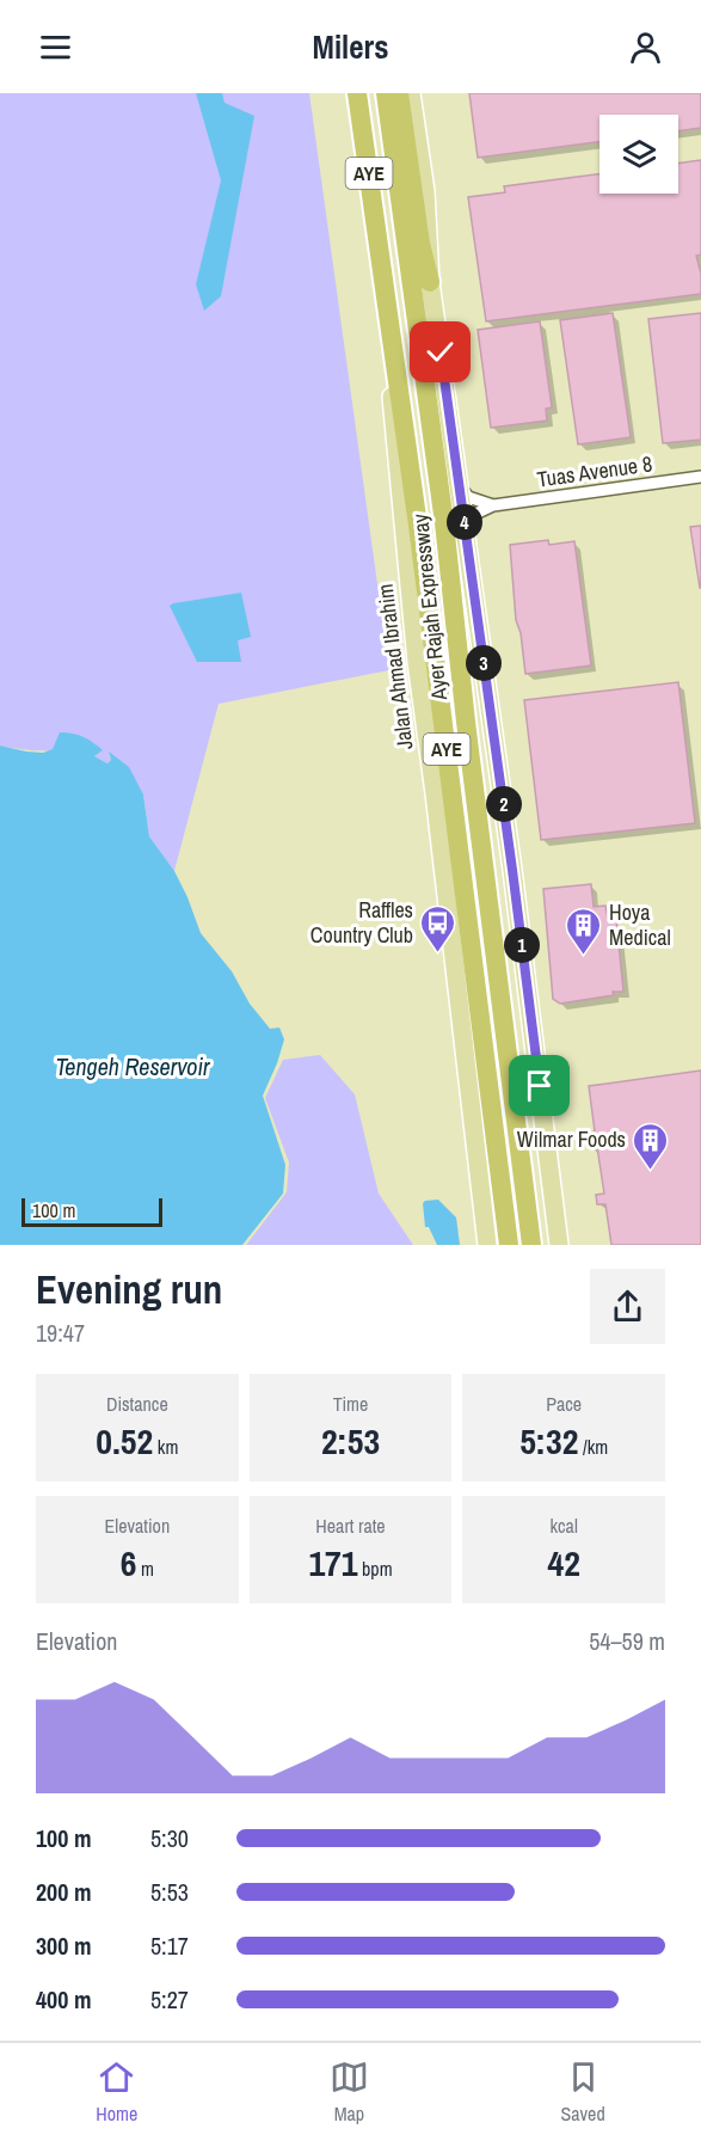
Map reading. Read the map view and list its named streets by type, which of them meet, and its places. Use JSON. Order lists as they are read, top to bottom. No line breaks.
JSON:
{"streets":{"highway":["AYE","Ayer Rajah Expressway"],"main road":["Jalan Ahmad Ibrahim"],"street":["Tuas Avenue 8"]},"crossings":[["Ayer Rajah Expressway","Jalan Ahmad Ibrahim"]],"water":["Tengeh Reservoir"],"places":{"bus stop":["Raffles Country Club"],"building":["Hoya Medical","Wilmar Foods"]},"scale_bar":"100 m","page":{"header":"Milers","pins":["4","3","2","1"],"scale":"100 m","heading":["Evening run","19:47"],"stats":[["Distance","0.52 km"],["Time","2:53"],["Pace","5:32 /km"],["Elevation","6 m"],["Heart rate","171 bpm"],["kcal","42"]],"chart":["Elevation","54–59 m"],"list":[{"name":"100 m","note":"5:30"},{"name":"200 m","note":"5:53"},{"name":"300 m","note":"5:17"},{"name":"400 m","note":"5:27"}],"tabs":["Home","Map","Saved"]}}
